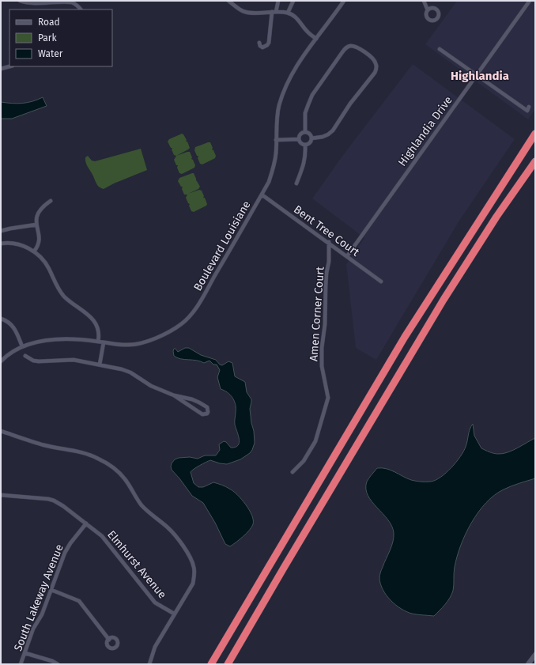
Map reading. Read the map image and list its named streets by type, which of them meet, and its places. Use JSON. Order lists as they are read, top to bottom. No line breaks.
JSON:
{"streets":{"street":["Highlandia Drive","Bent Tree Court","Boulevard Louisiane","Amen Corner Court","Elmhurst Avenue","South Lakeway Avenue"]},"crossings":[["Highlandia Drive","Bent Tree Court"],["Bent Tree Court","Boulevard Louisiane"],["Bent Tree Court","Amen Corner Court"],["Elmhurst Avenue","South Lakeway Avenue"]],"districts":["Highlandia"],"legend":["Road","Park","Water"]}
